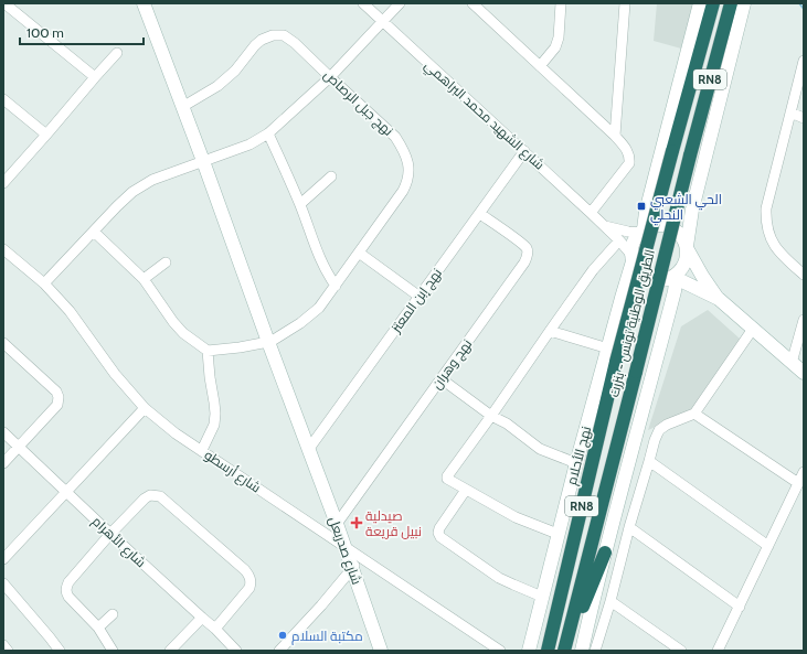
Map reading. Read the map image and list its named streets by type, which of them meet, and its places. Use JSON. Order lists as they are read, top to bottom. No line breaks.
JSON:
{"streets":{"highway":["RN8","الطريق الوطنية تونس - بنزرت"],"street":["نهج جبل الرصاص","شارع الشهيد محمد البراهمي","نهج إبن المعتز","نهج وهران","نهج الأحلام","شارع أرسطو","شارع الأهرام","شارع صدربعل"]},"crossings":[["نهج جبل الرصاص","شارع صدربعل"],["شارع الشهيد محمد البراهمي","نهج إبن المعتز"],["شارع الشهيد محمد البراهمي","نهج الأحلام"],["نهج إبن المعتز","نهج وهران"],["نهج إبن المعتز","شارع صدربعل"],["نهج وهران","شارع صدربعل"],["شارع أرسطو","شارع صدربعل"]],"places":{"transit":["الحي الشعبي النحلي"],"health":["صيدلية نبيل قريعة"],"other":["مكتبة السلام"]},"scale_bar":"100 m"}
